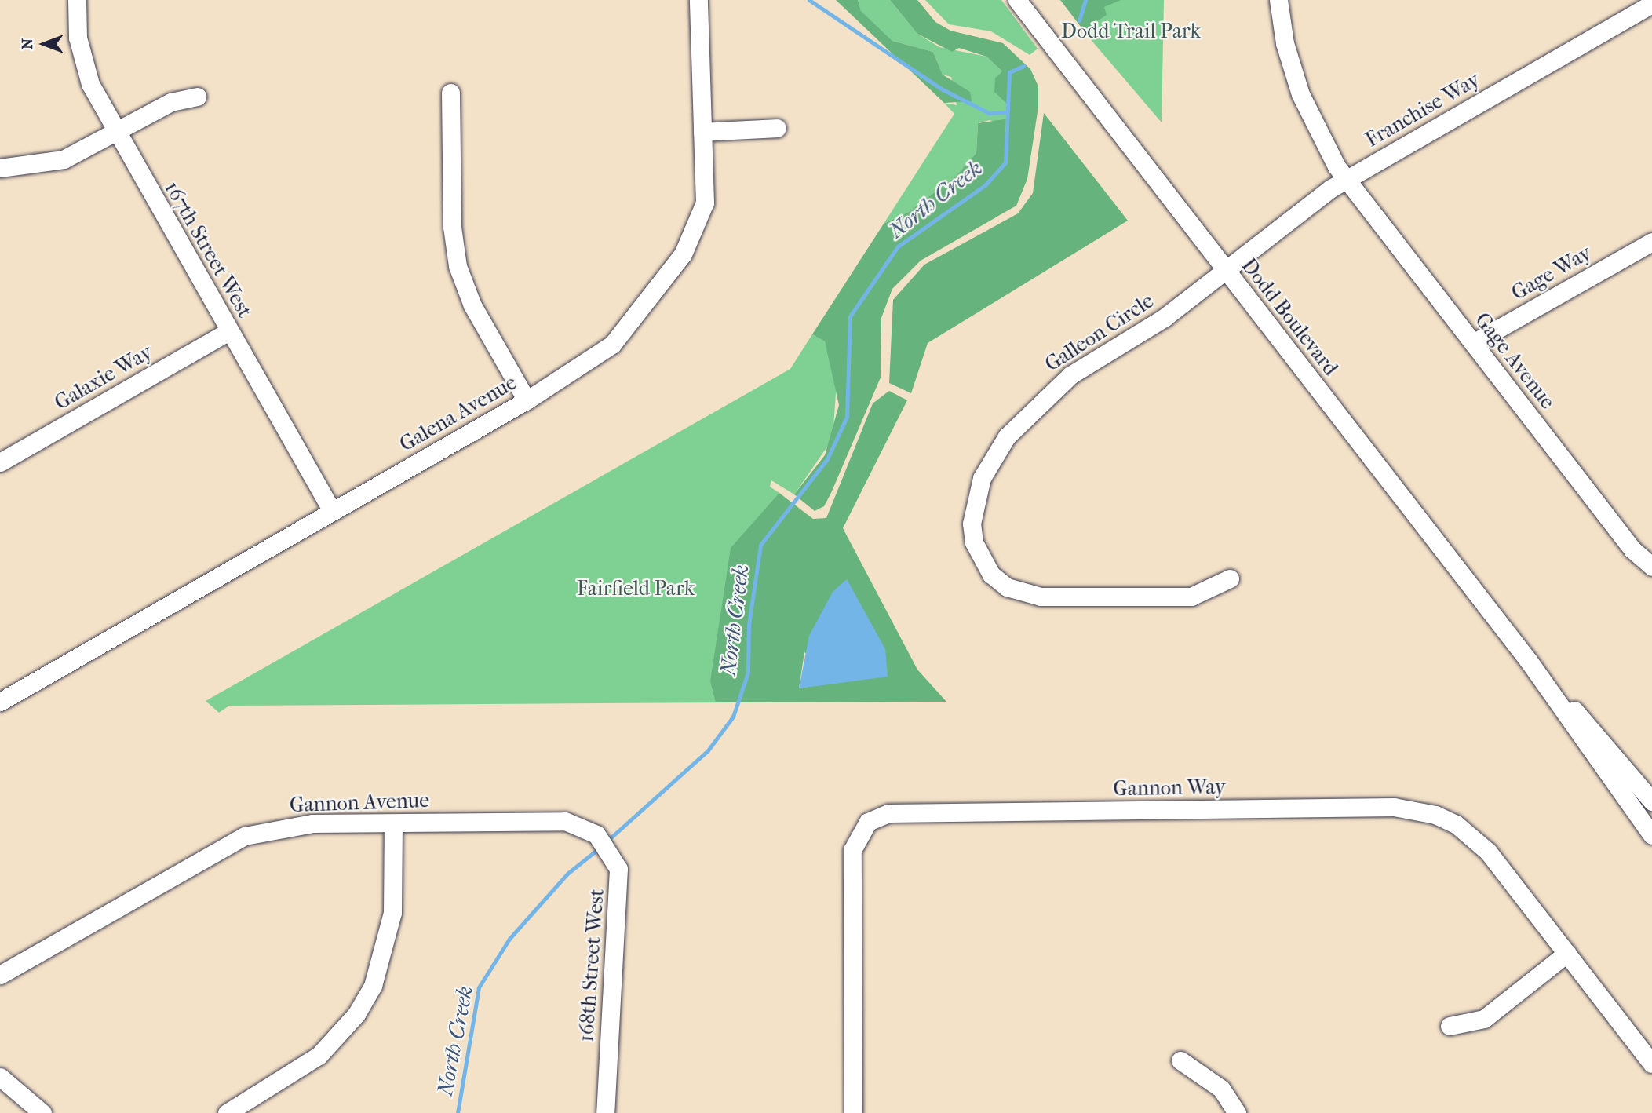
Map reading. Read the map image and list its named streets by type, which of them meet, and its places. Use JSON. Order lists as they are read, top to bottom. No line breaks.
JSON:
{"streets":{"street":["Franchise Way","167th Street West","Gage Way","Dodd Boulevard","Galleon Circle","Gage Avenue","Galaxie Way","Galena Avenue","Gannon Way","Gannon Avenue","168th Street West"]},"crossings":[["Franchise Way","Dodd Boulevard"],["Franchise Way","Galleon Circle"],["Franchise Way","Gage Avenue"],["167th Street West","Galaxie Way"],["167th Street West","Galena Avenue"],["Gage Way","Gage Avenue"],["Dodd Boulevard","Galleon Circle"],["Gannon Avenue","168th Street West"]],"water":["North Creek"],"parks":["Dodd Trail Park","Fairfield Park"],"north":"left"}
